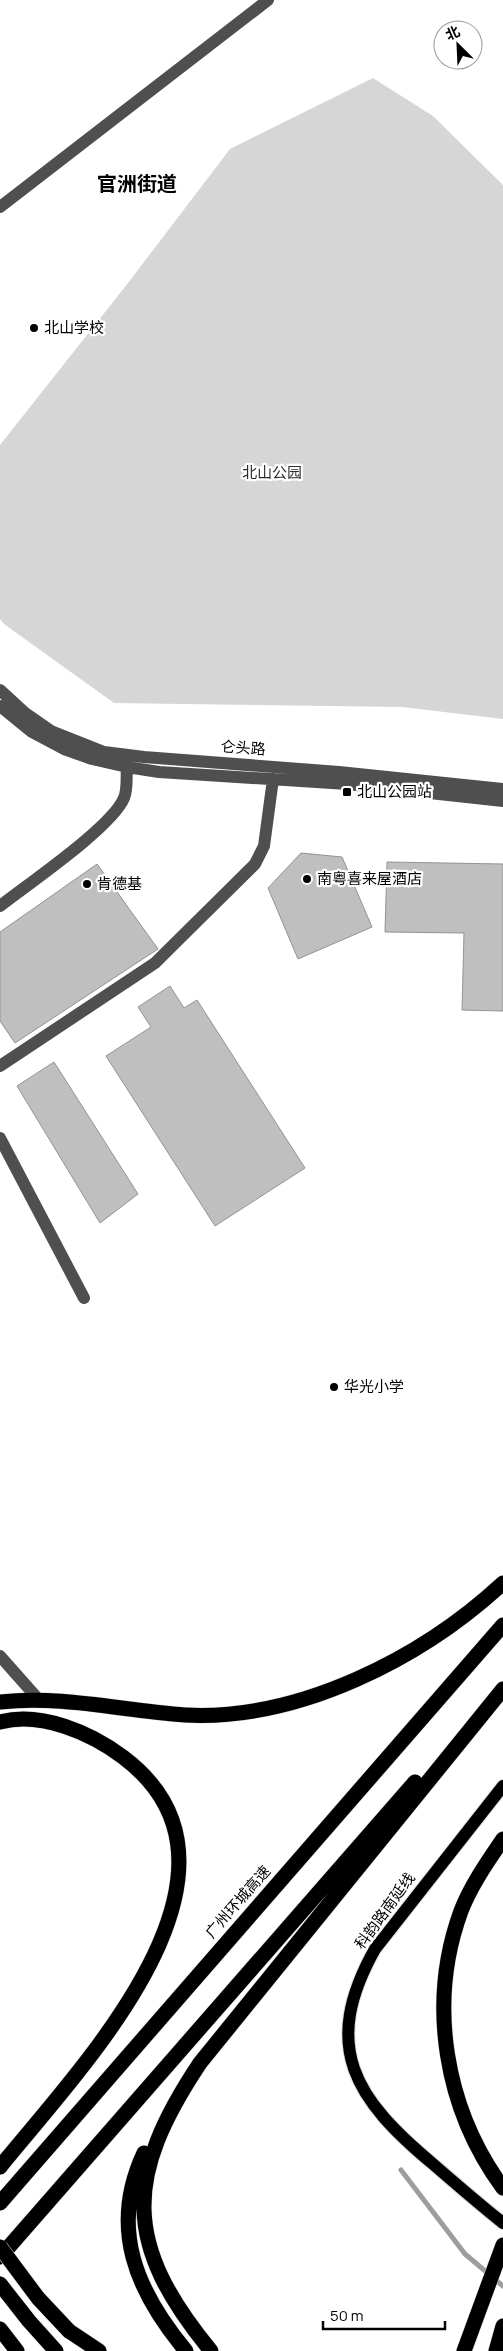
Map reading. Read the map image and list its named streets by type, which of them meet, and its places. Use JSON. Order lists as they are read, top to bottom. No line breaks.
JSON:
{"streets":{"highway":["广州环城高速"],"main road":["科韵路南延线"],"street":["仑头路"]},"districts":["官洲街道"],"parks":["北山公园"],"places":{"other":["北山学校","南粤喜来屋酒店","肯德基","华光小学"],"transit":["北山公园站"]},"scale_bar":"50 m","north":"top left"}
